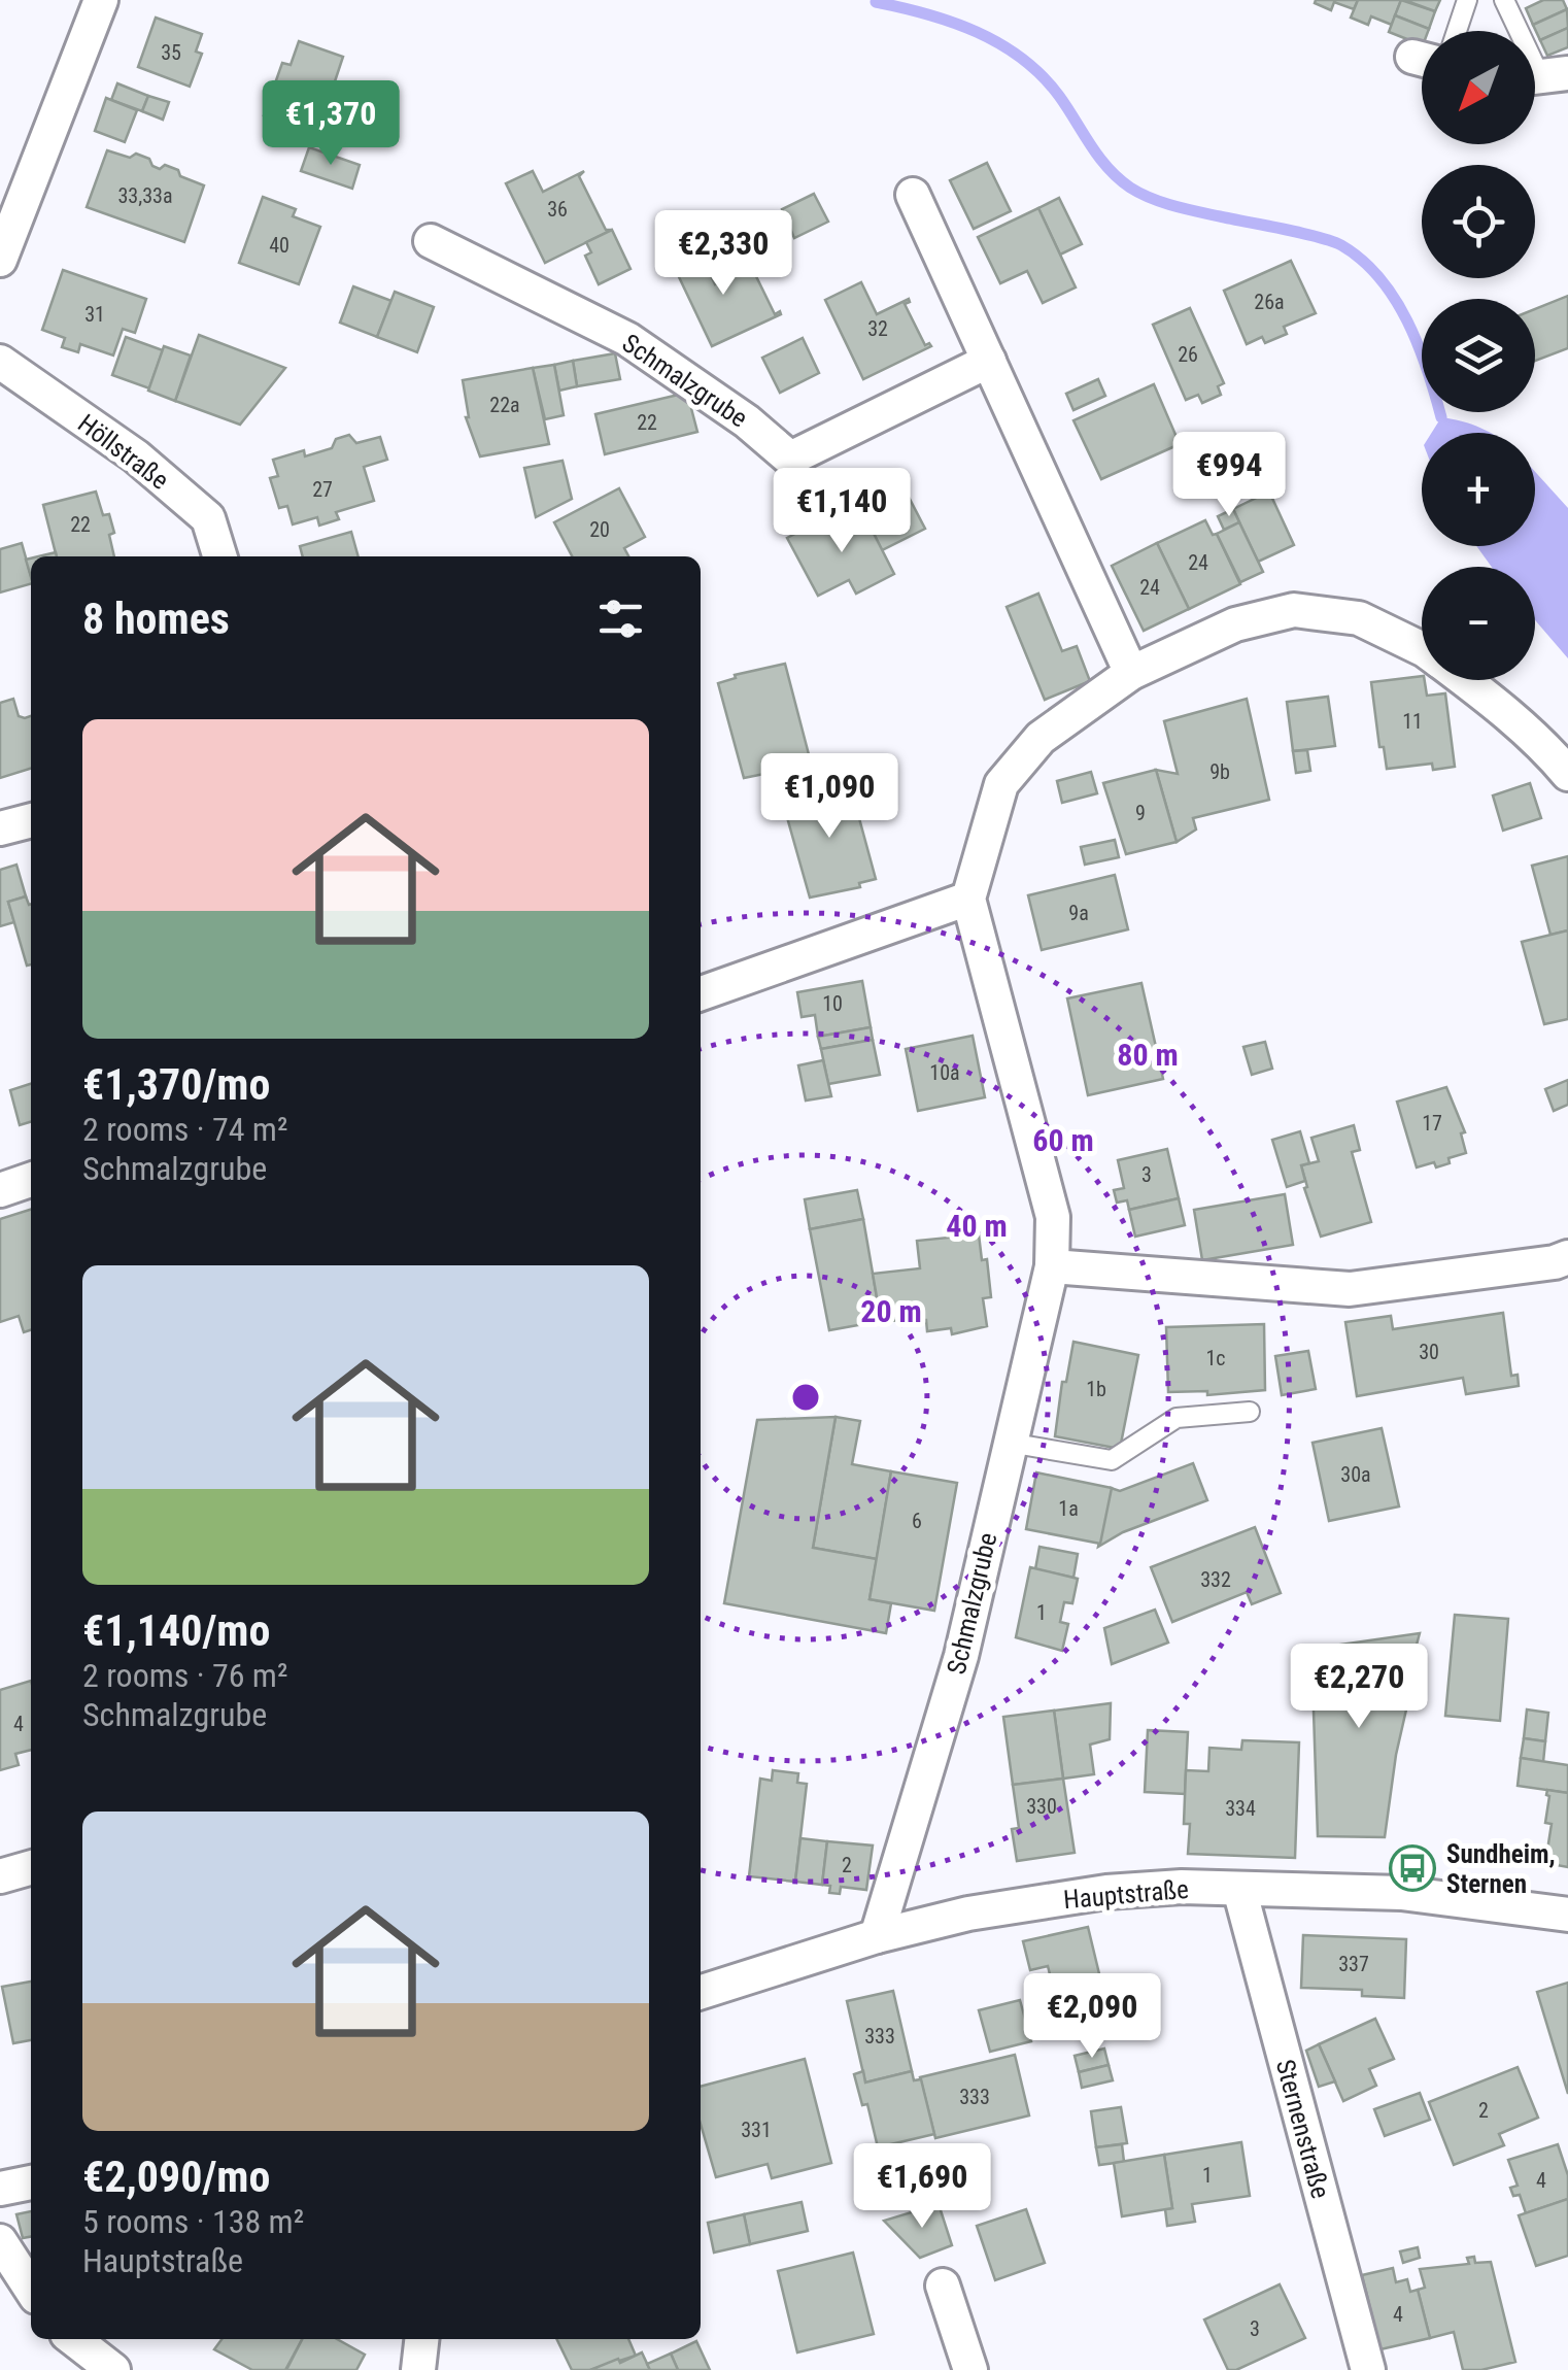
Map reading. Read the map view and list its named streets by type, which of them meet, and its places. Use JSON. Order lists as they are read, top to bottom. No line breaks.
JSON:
{"streets":{"street":["Schmalzgrube","Höllstraße","Hauptstraße","Sternenstraße"]},"crossings":[["Schmalzgrube","Hauptstraße"],["Hauptstraße","Sternenstraße"]],"places":{"bus stop":["Sundheim, Sternen"]},"house_numbers":["35","33,33a","36","40","26a","31","32","26","22a","22","27","22","20","24","24","11","9b","9","9a","10","10a","17","3","30","1c","1b","30a","1a","6","332","1","4","330","334","2","337","333","333","2","331","1","4","4","3"],"north":"bottom left","page":{"map_buttons":["+","−"],"price":["€1,370","€2,330","€994","€1,140","€1,090","€2,270","€2,090","€1,690"],"heading":"8 homes","list":[{"name":"€1,370/mo","note":"2 rooms · 74 m² · Schmalzgrube"},{"name":"€1,140/mo","note":"2 rooms · 76 m² · Schmalzgrube"},{"name":"€2,090/mo","note":"5 rooms · 138 m² · Hauptstraße"}]},"rings":["80 m","60 m","40 m","20 m"]}
